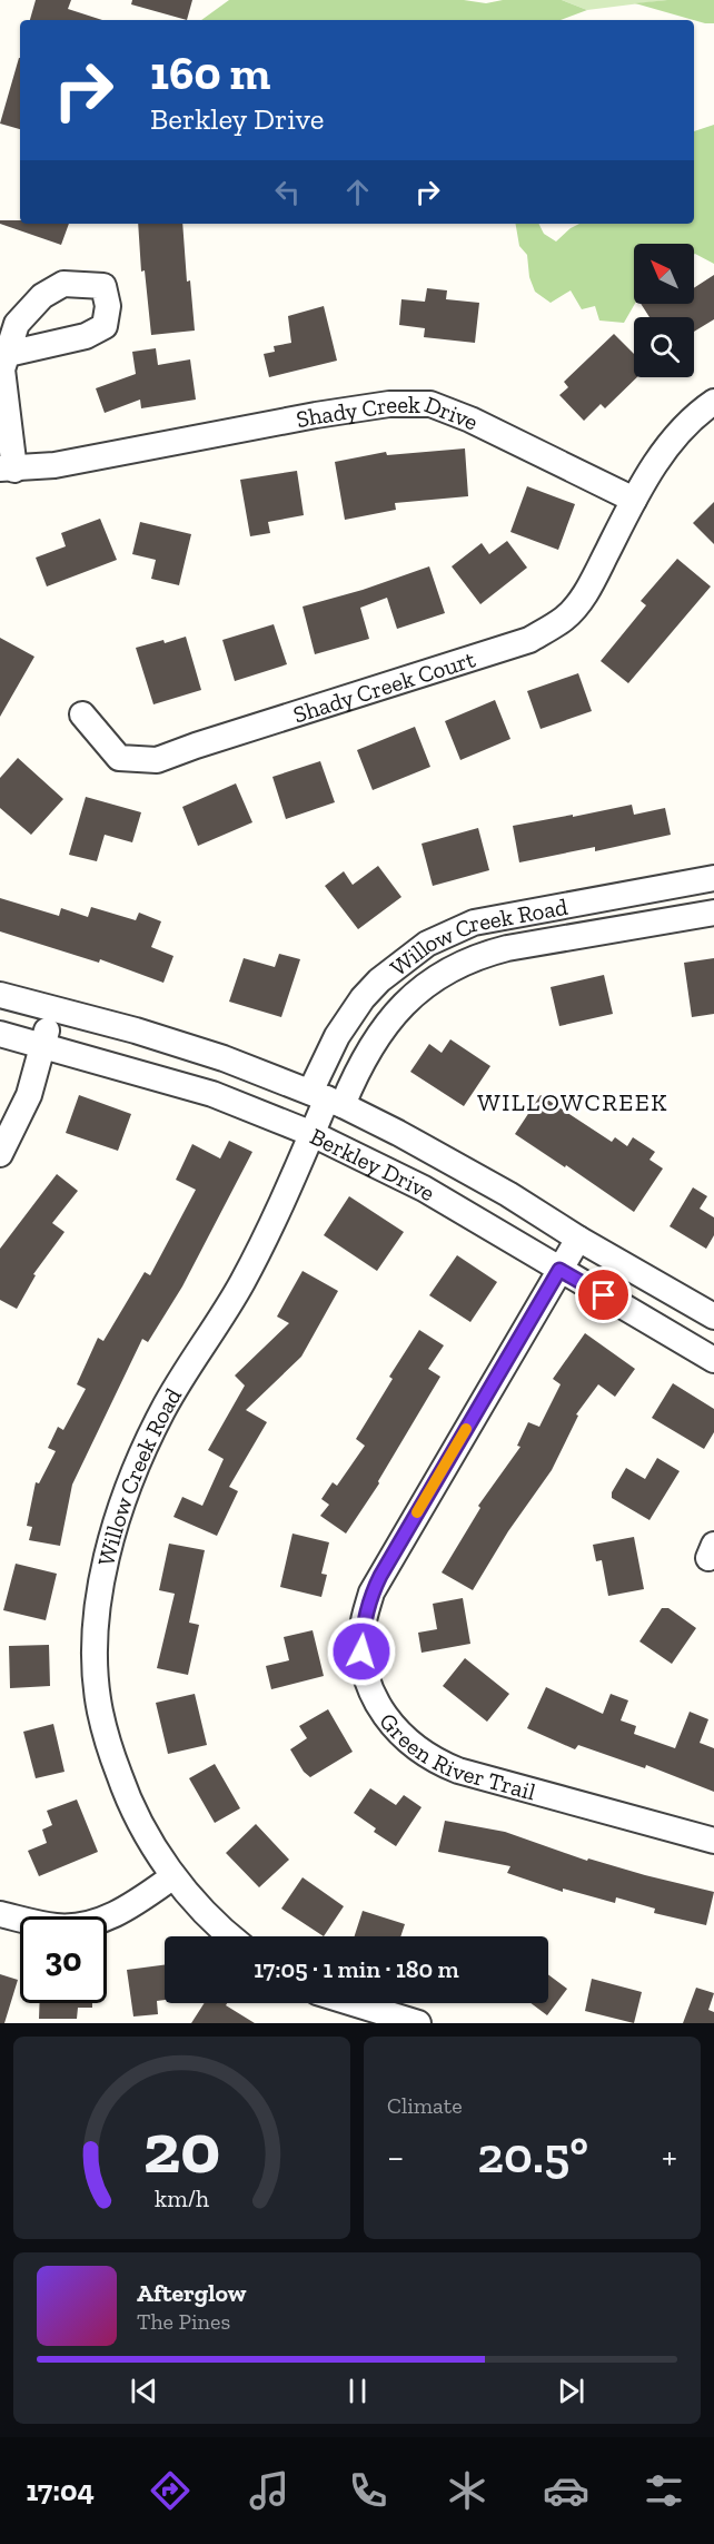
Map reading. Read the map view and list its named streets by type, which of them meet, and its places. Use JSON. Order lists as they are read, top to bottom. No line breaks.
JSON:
{"streets":{"street":["Shady Creek Drive","Shady Creek Court","Willow Creek Road","Berkley Drive","Green River Trail"]},"crossings":[["Shady Creek Drive","Shady Creek Court"],["Willow Creek Road","Berkley Drive"],["Berkley Drive","Green River Trail"]],"districts":["WILLOWCREEK"],"north":"top left","page":{"turn":["160 m","Berkley Drive"],"limit":"30","trip":"17:05 · 1 min · 180 m","tile":"Climate","heat":["−","20.5°","+"],"song":["Afterglow","The Pines"],"tabs":"17:04","gauge":["20","km/h"]}}
